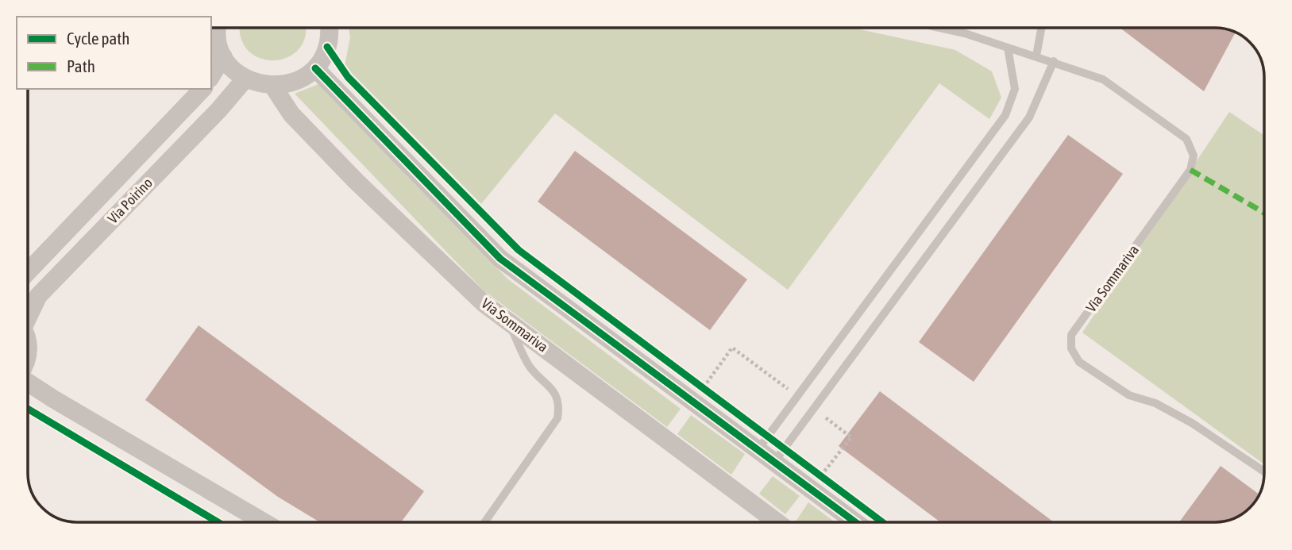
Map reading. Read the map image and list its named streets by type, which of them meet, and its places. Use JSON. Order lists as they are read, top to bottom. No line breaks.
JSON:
{"streets":{"street":["Via Poirino","Via Sommariva"]},"legend":["Cycle path","Path"]}
